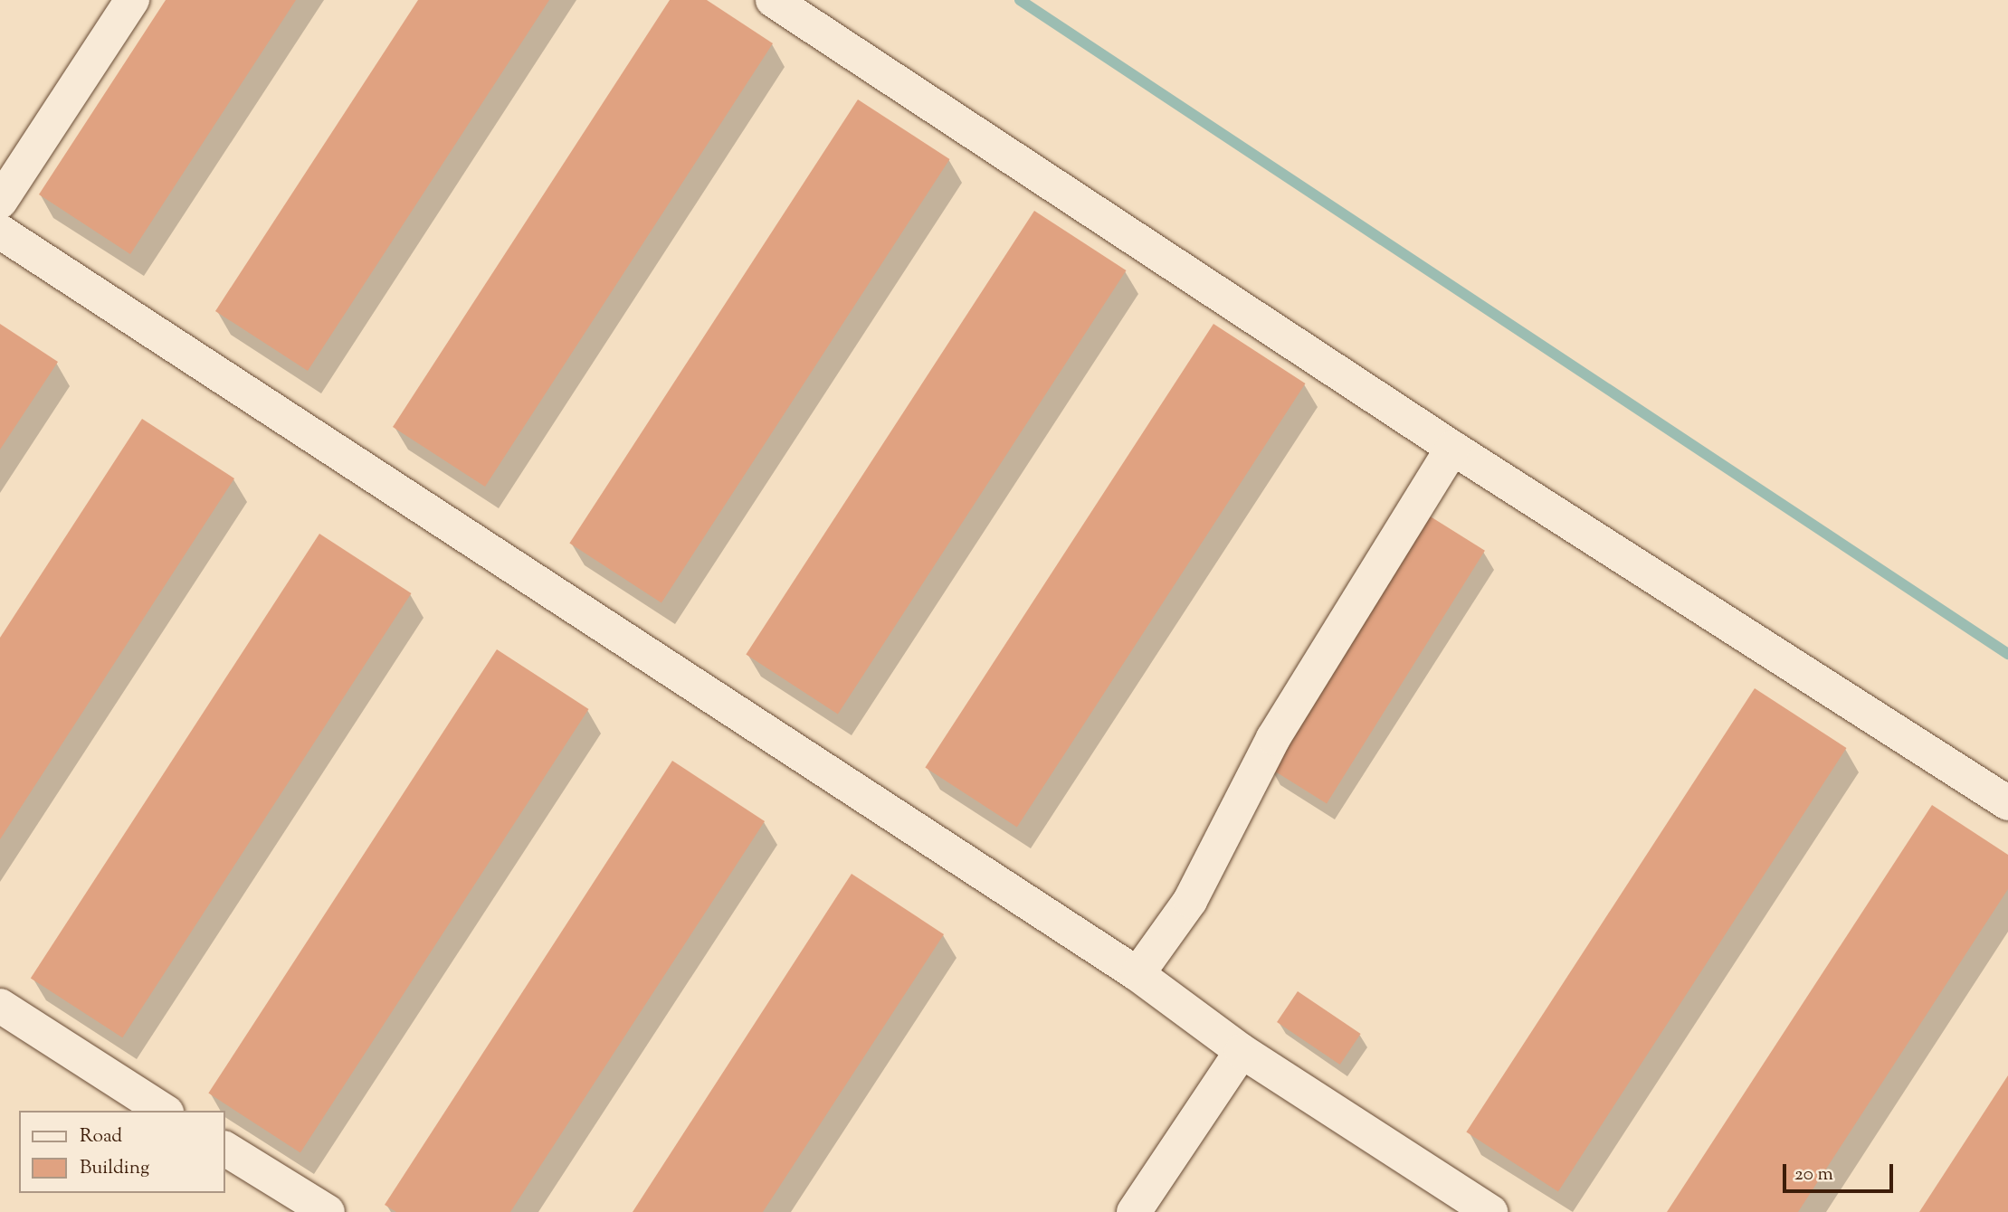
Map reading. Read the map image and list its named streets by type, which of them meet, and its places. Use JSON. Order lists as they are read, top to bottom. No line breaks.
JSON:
{"legend":["Road","Building"],"scale_bar":"20 m"}
